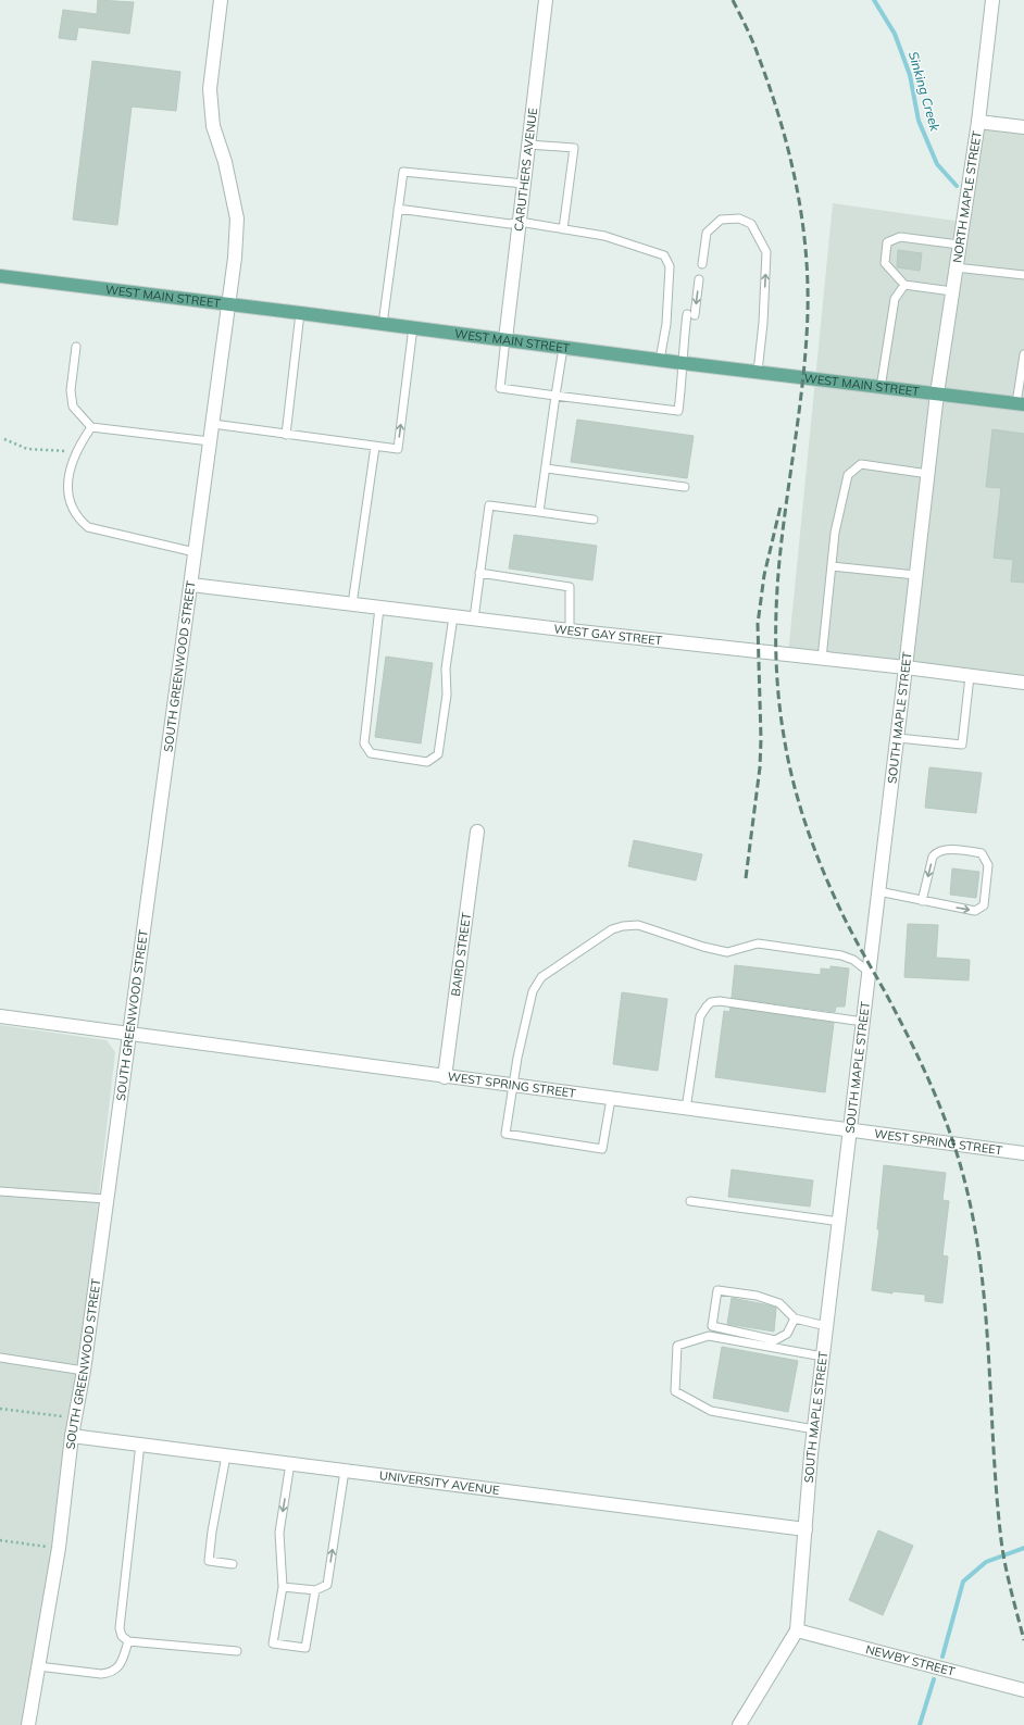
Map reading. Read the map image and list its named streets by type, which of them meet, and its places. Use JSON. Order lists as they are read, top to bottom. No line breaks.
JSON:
{"streets":{"main road":["WEST MAIN STREET"],"street":["CARUTHERS AVENUE","NORTH MAPLE STREET","WEST GAY STREET","SOUTH GREENWOOD STREET","SOUTH MAPLE STREET","BAIRD STREET","WEST SPRING STREET","UNIVERSITY AVENUE","NEWBY STREET"]},"crossings":[["CARUTHERS AVENUE","WEST MAIN STREET"],["NORTH MAPLE STREET","WEST MAIN STREET"],["NORTH MAPLE STREET","SOUTH MAPLE STREET"],["WEST MAIN STREET","SOUTH GREENWOOD STREET"],["WEST MAIN STREET","SOUTH MAPLE STREET"],["WEST GAY STREET","SOUTH GREENWOOD STREET"],["WEST GAY STREET","SOUTH MAPLE STREET"],["SOUTH GREENWOOD STREET","WEST SPRING STREET"],["SOUTH GREENWOOD STREET","UNIVERSITY AVENUE"],["SOUTH MAPLE STREET","WEST SPRING STREET"],["SOUTH MAPLE STREET","UNIVERSITY AVENUE"],["SOUTH MAPLE STREET","NEWBY STREET"],["BAIRD STREET","WEST SPRING STREET"]],"water":["Sinking Creek"]}
